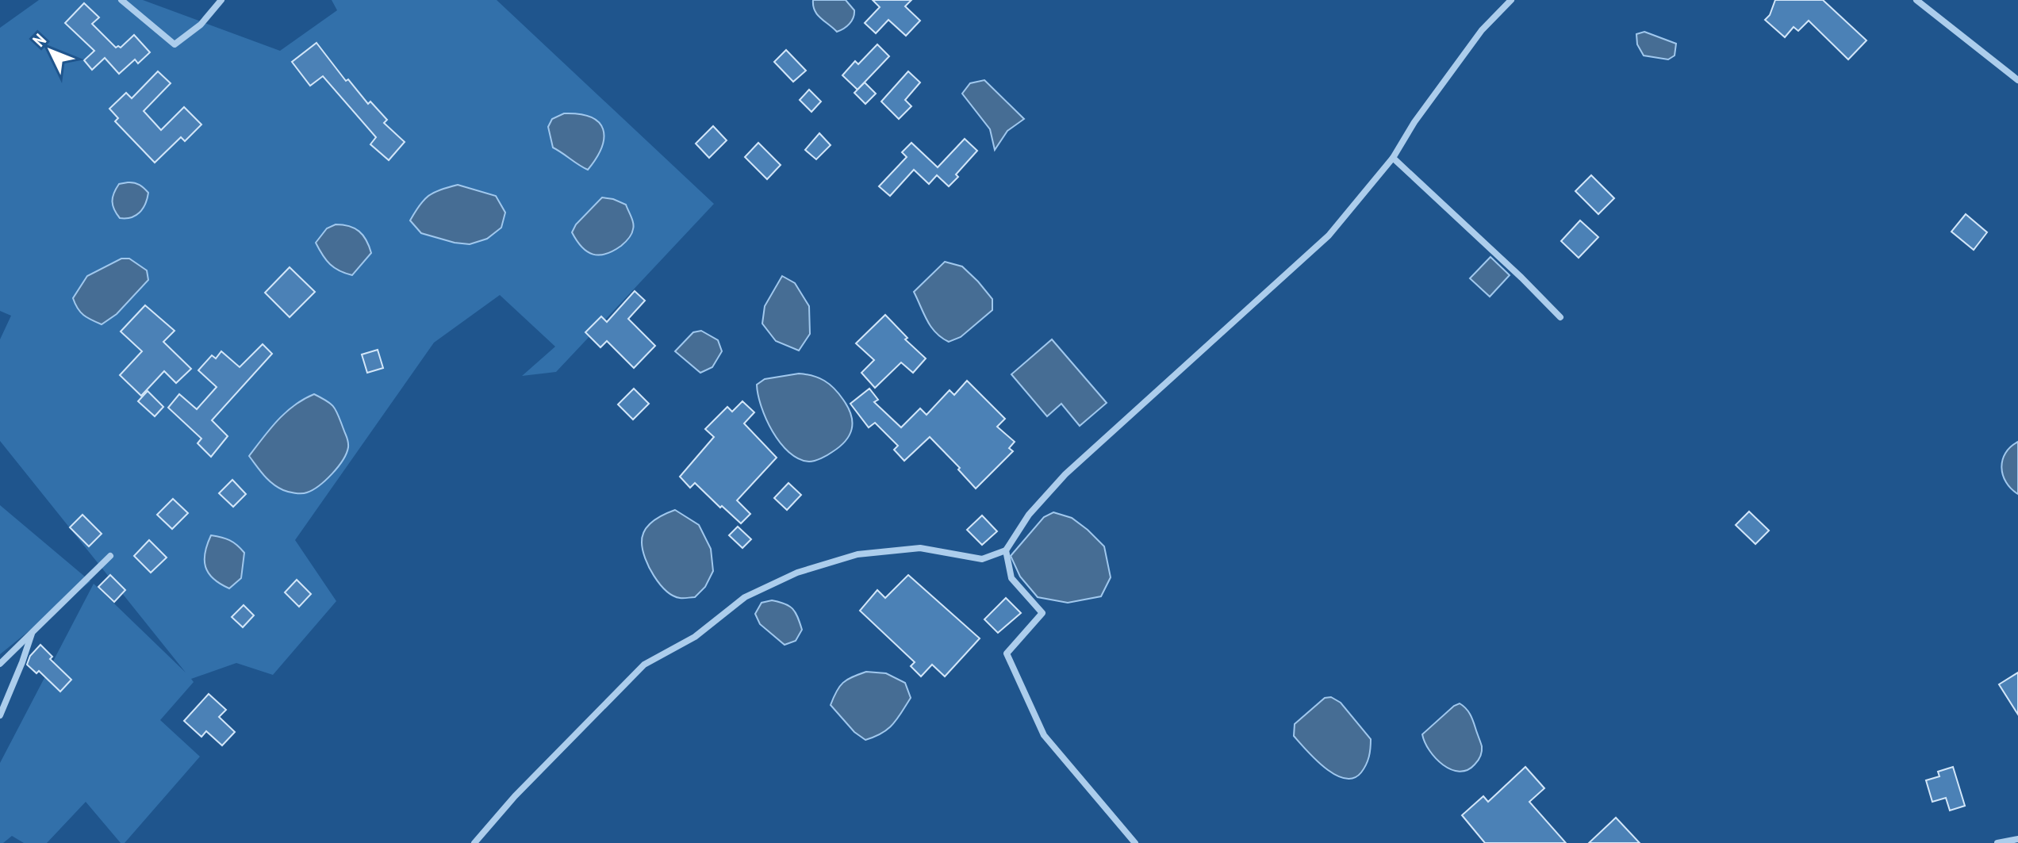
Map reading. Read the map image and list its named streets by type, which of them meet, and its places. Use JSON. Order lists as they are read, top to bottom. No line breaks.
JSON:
{"north":"top left"}
